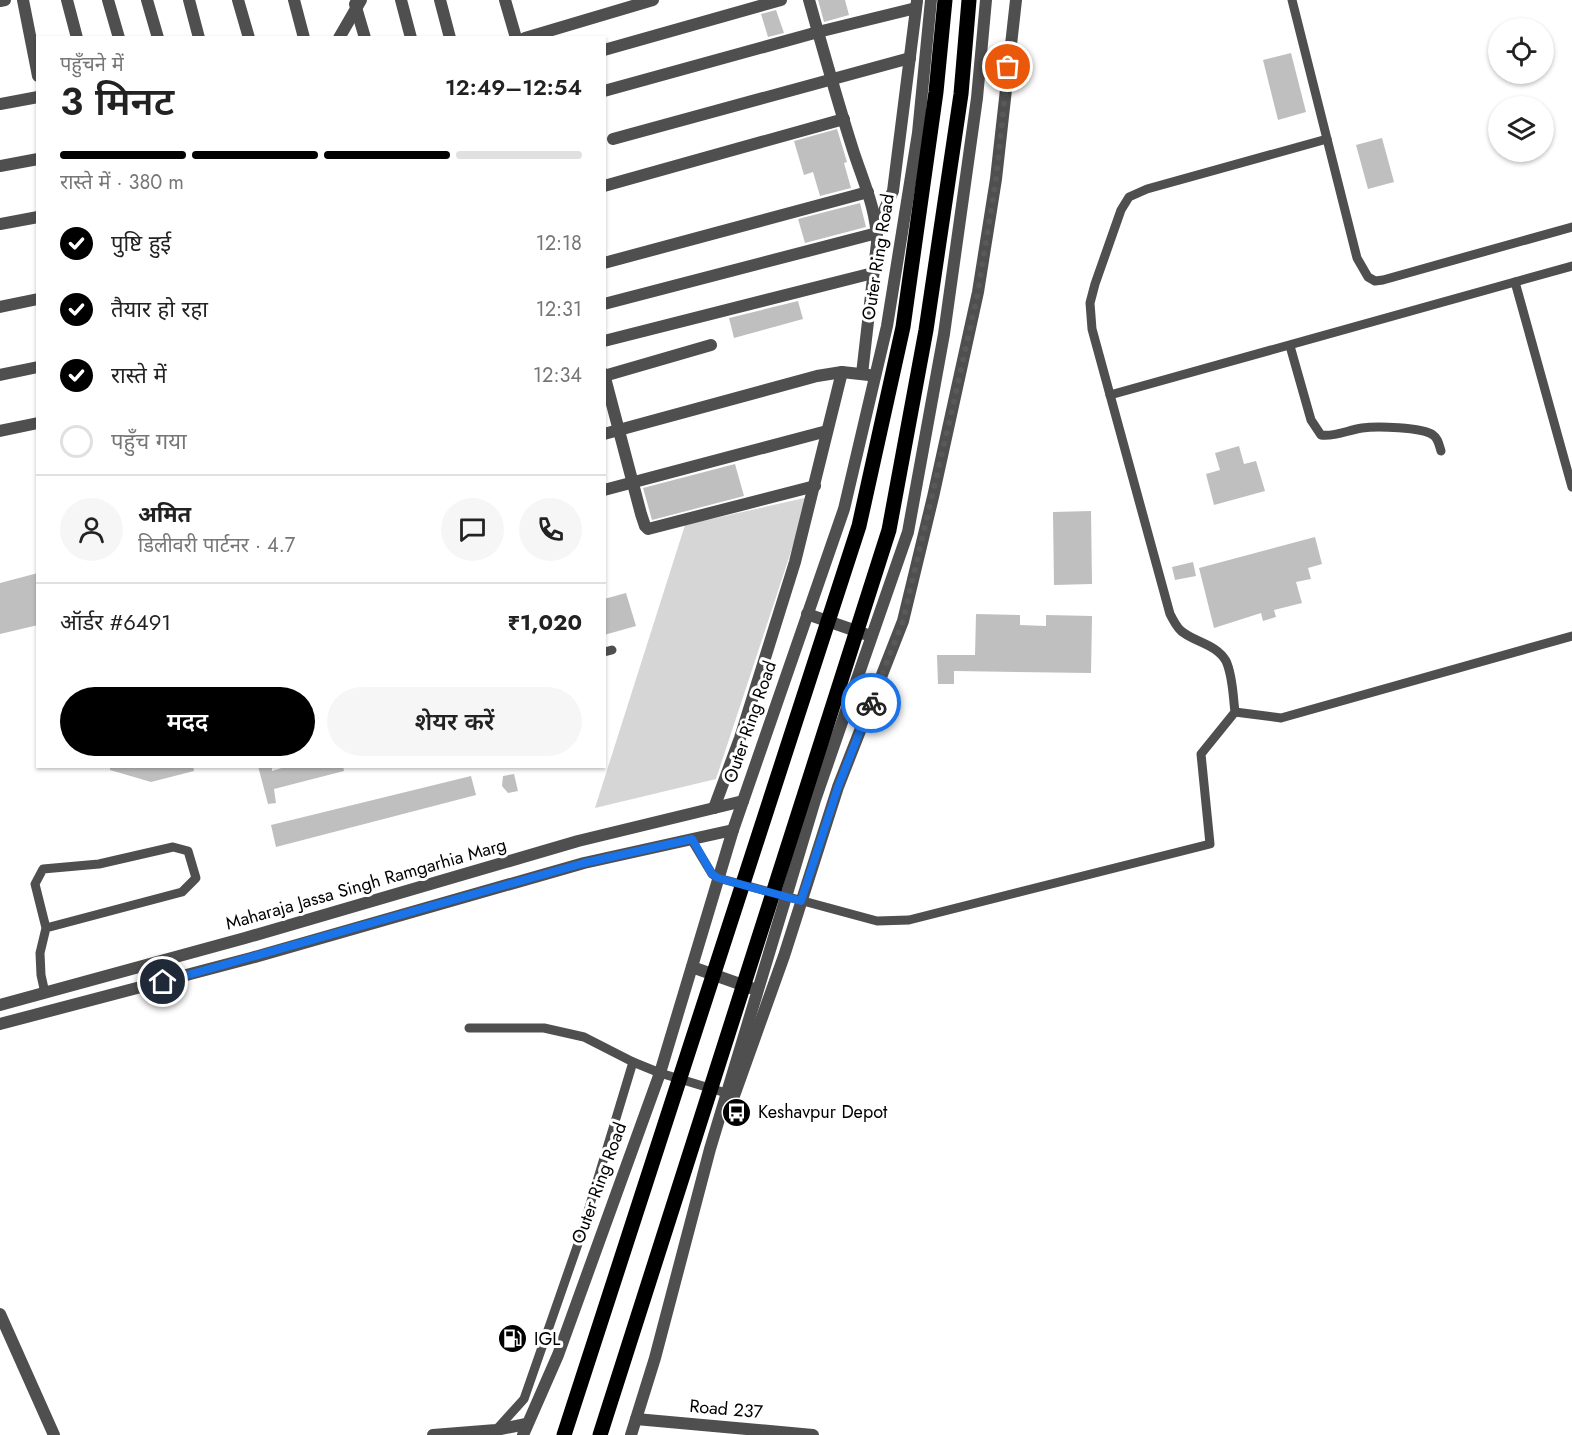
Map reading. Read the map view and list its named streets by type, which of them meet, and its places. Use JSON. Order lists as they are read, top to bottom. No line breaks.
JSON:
{"streets":{"main road":["Outer Ring Road"],"street":["Maharaja Jassa Singh Ramgarhia Marg","Road 237"]},"crossings":[["Outer Ring Road","Maharaja Jassa Singh Ramgarhia Marg"]],"places":{"bus stop":["Keshavpur Depot"],"fuel station":["IGL"]},"page":{"heading":["3 मिनट","पहुँचने में","12:49–12:54"],"panel":["अमित","डिलीवरी पार्टनर · 4.7","ऑर्डर #6491","₹1,020"],"bar":"रास्ते में · 380 m","list":[["पुष्टि हुई","12:18"],["तैयार हो रहा","12:31"],["रास्ते में","12:34"],"पहुँच गया"],"buttons":["मदद","शेयर करें"]}}
